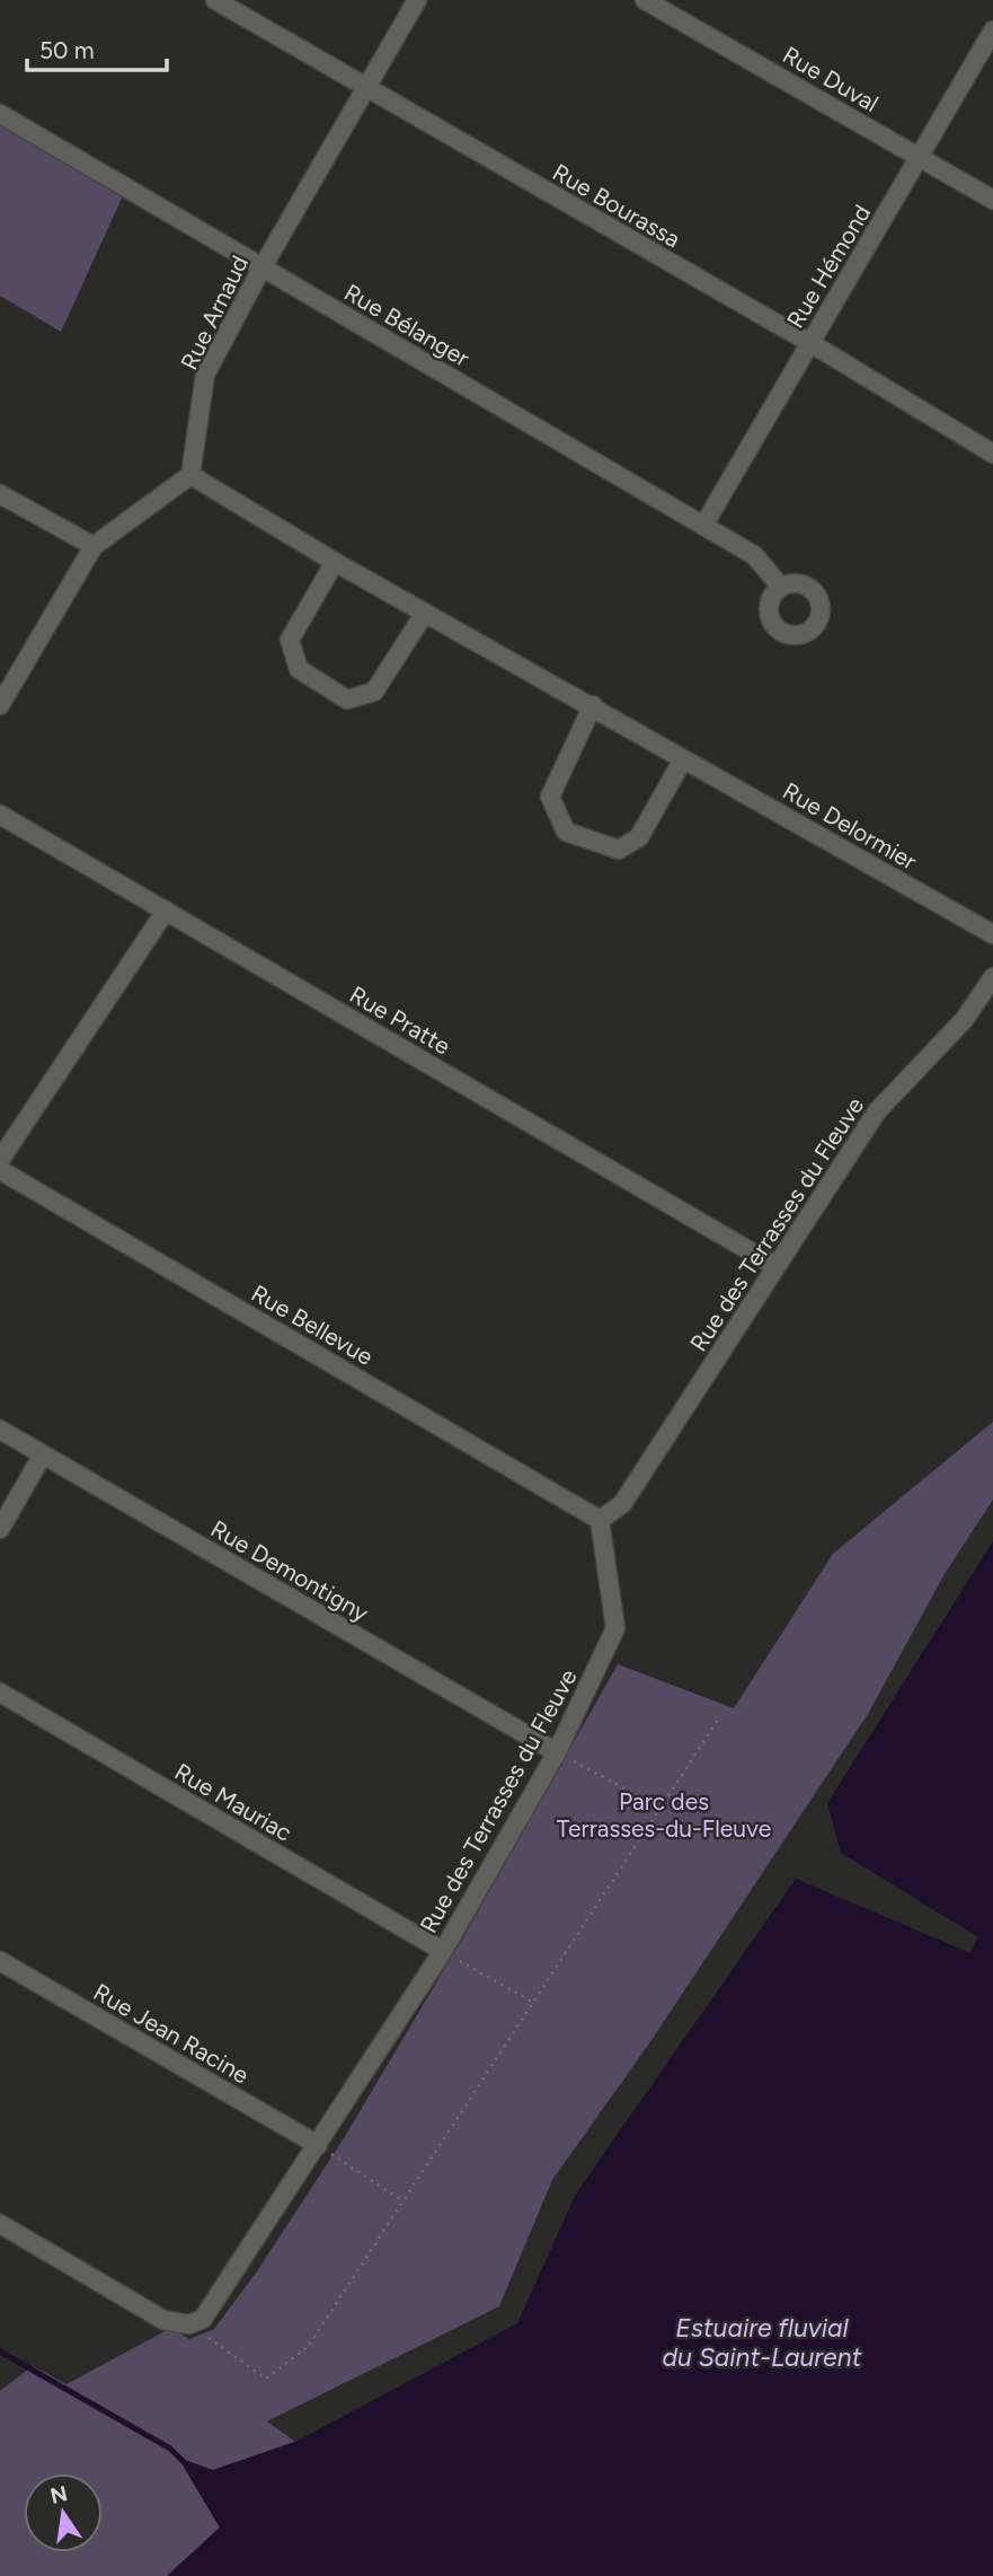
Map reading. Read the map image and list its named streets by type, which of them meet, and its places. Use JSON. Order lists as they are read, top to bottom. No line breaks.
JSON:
{"streets":{"street":["Rue Duval","Rue Bourassa","Rue Hémond","Rue Arnaud","Rue Bélanger","Rue Delormier","Rue Pratte","Rue des Terrasses du Fleuve","Rue Bellevue","Rue Demontigny","Rue Mauriac","Rue Jean Racine"]},"crossings":[["Rue Duval","Rue Hémond"],["Rue Bourassa","Rue Hémond"],["Rue Bourassa","Rue Arnaud"],["Rue Hémond","Rue Bélanger"],["Rue Arnaud","Rue Bélanger"],["Rue Arnaud","Rue Delormier"],["Rue Pratte","Rue des Terrasses du Fleuve"],["Rue des Terrasses du Fleuve","Rue Bellevue"],["Rue des Terrasses du Fleuve","Rue Demontigny"],["Rue des Terrasses du Fleuve","Rue Mauriac"],["Rue des Terrasses du Fleuve","Rue Jean Racine"]],"water":["Estuaire fluvial du Saint-Laurent"],"parks":["Parc des Terrasses-du-Fleuve"],"scale_bar":"50 m","north":"top"}
